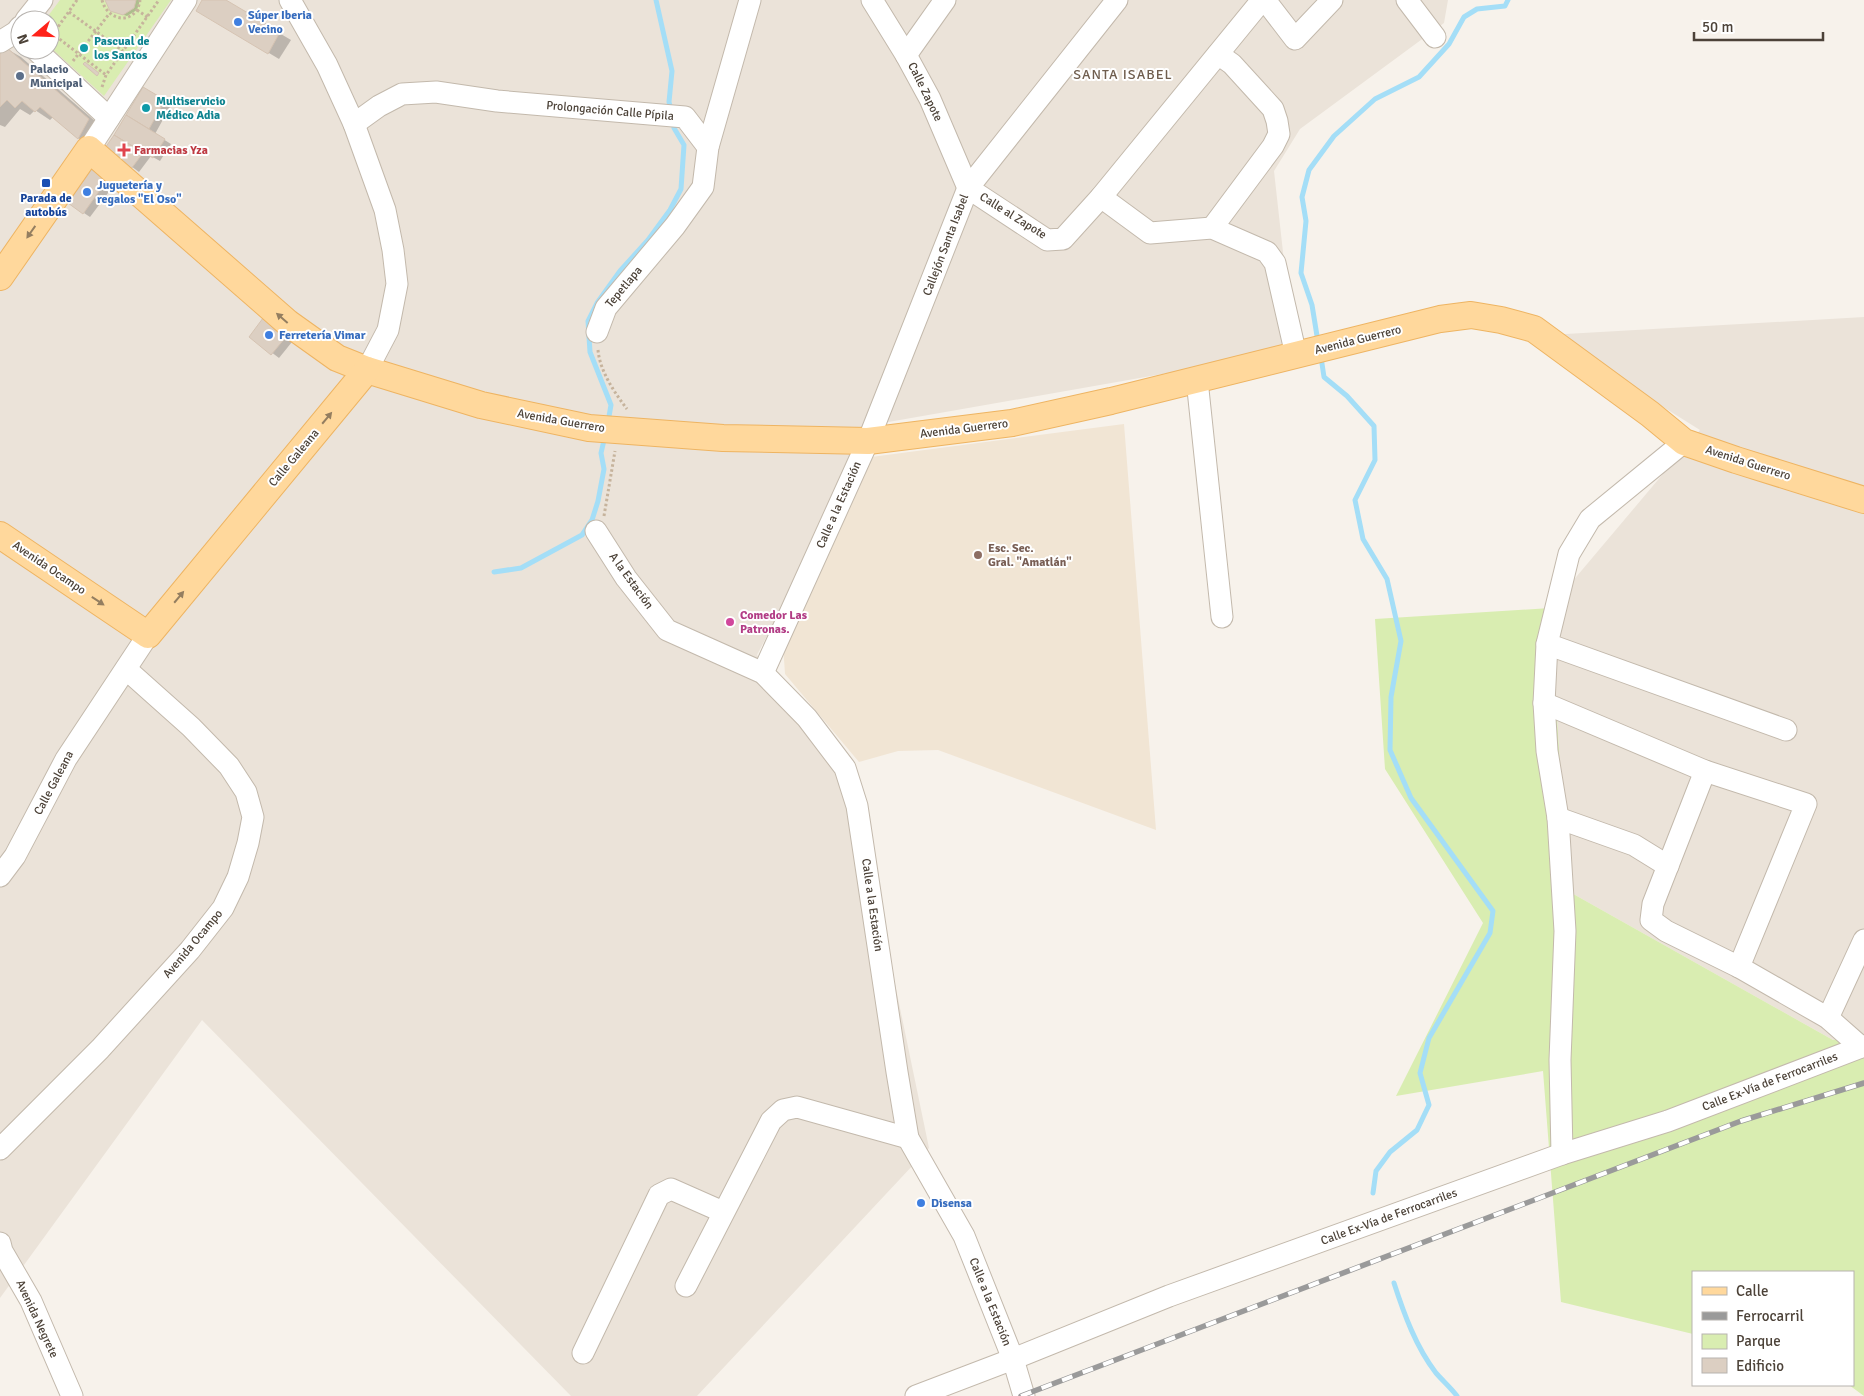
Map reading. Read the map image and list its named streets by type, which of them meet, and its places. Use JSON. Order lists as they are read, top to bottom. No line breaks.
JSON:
{"streets":{"main road":["Avenida Guerrero","Calle Galeana","Avenida Ocampo"],"street":["Calle Zapote","Prolongación Calle Pípila","Calle al Zapote","Callejón Santa Isabel","Tepetlapa","Calle a la Estación","A la Estación","Calle Ex-Vía de Ferrocarriles","Avenida Negrete"]},"crossings":[["Calle Zapote","Calle al Zapote"],["Calle Zapote","Callejón Santa Isabel"],["Prolongación Calle Pípila","Tepetlapa"],["Prolongación Calle Pípila","Calle Galeana"],["Calle al Zapote","Callejón Santa Isabel"],["Callejón Santa Isabel","Avenida Guerrero"],["Callejón Santa Isabel","Calle a la Estación"],["Avenida Guerrero","Calle Galeana"],["Avenida Guerrero","Calle a la Estación"],["Calle Galeana","Avenida Ocampo"],["Calle a la Estación","A la Estación"],["Calle a la Estación","Calle Ex-Vía de Ferrocarriles"]],"districts":["SANTA ISABEL"],"places":{"other":["Súper Iberia Vecino","Pascual de los Santos","Palacio Municipal","Multiservicio Médico Adia","Juguetería y regalos \"El Oso\"","Ferretería Vimar","Esc. Sec. Gral. \"Amatlán\"","Comedor Las Patronas.","Disensa"],"health":["Farmacias Yza"],"transit":["Parada de autobús"]},"legend":["Calle","Ferrocarril","Parque","Edificio"],"scale_bar":"50 m","north":"left"}
